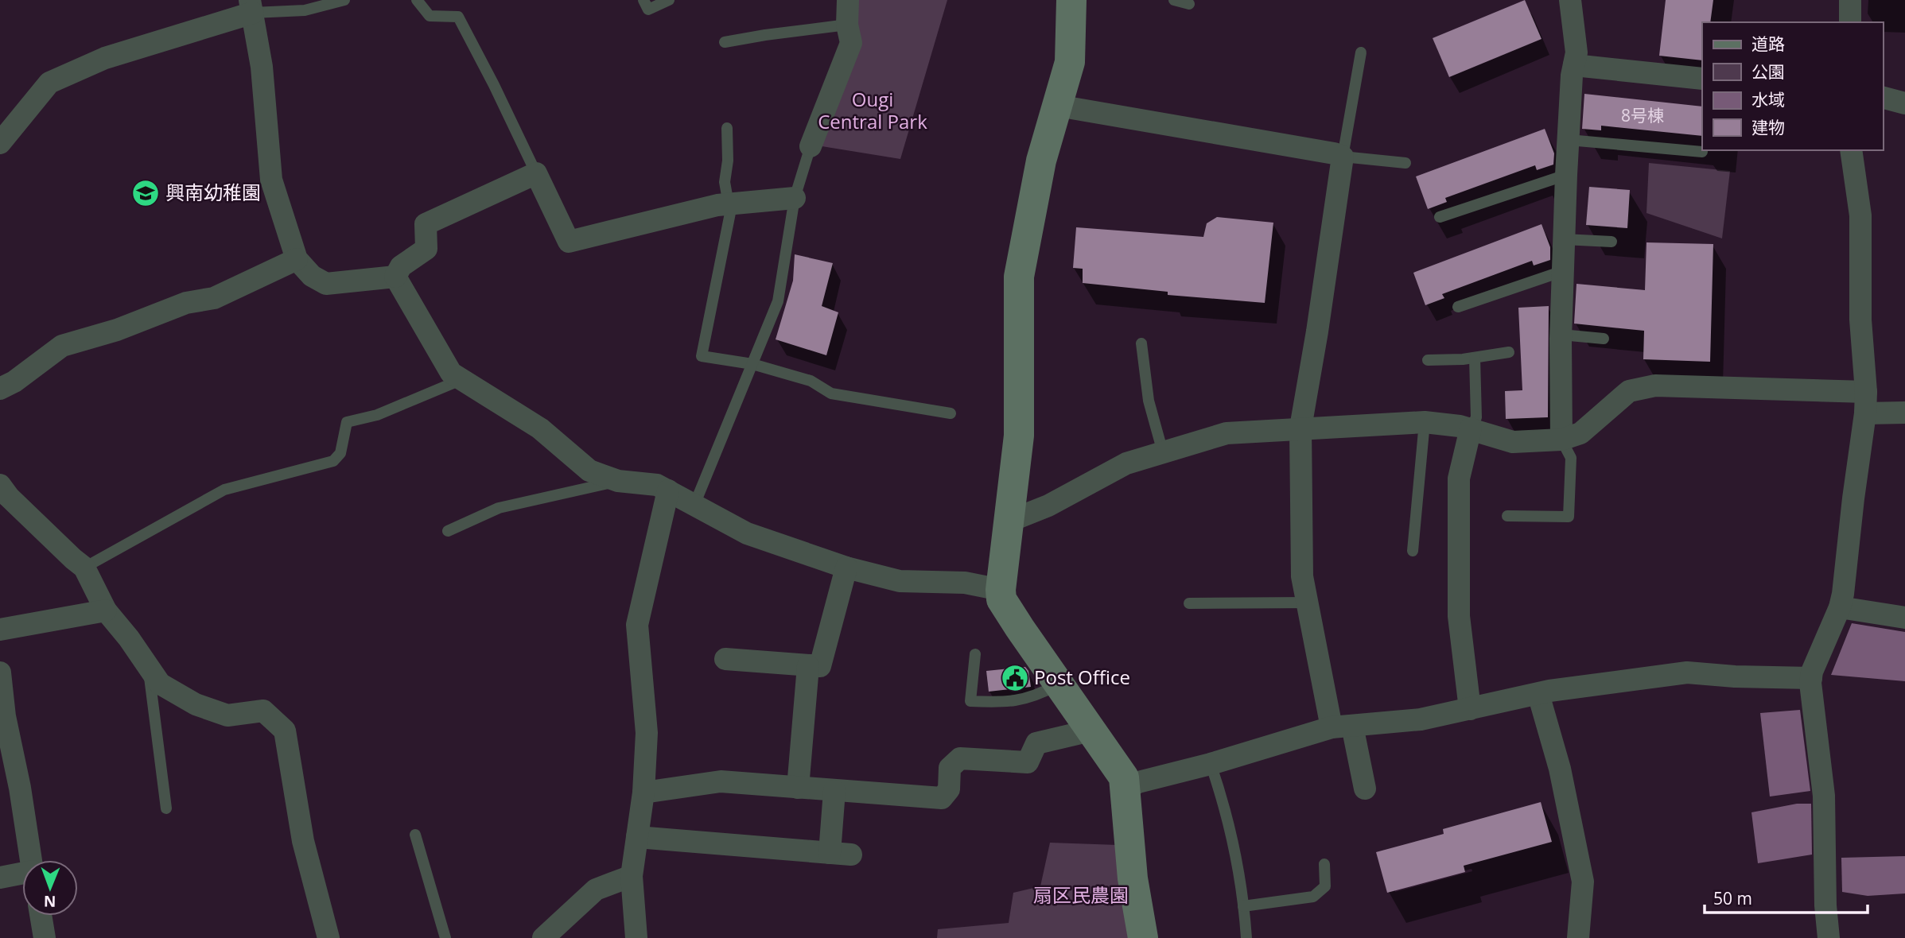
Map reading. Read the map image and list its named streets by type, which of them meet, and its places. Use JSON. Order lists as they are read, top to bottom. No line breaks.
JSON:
{"parks":["Ougi Central Park","扇区民農園"],"places":{"school or university":["興南幼稚園"],"public building":["Post Office"]},"house_numbers":["8号棟"],"legend":["道路","公園","水域","建物"],"scale_bar":"50 m","north":"bottom"}
